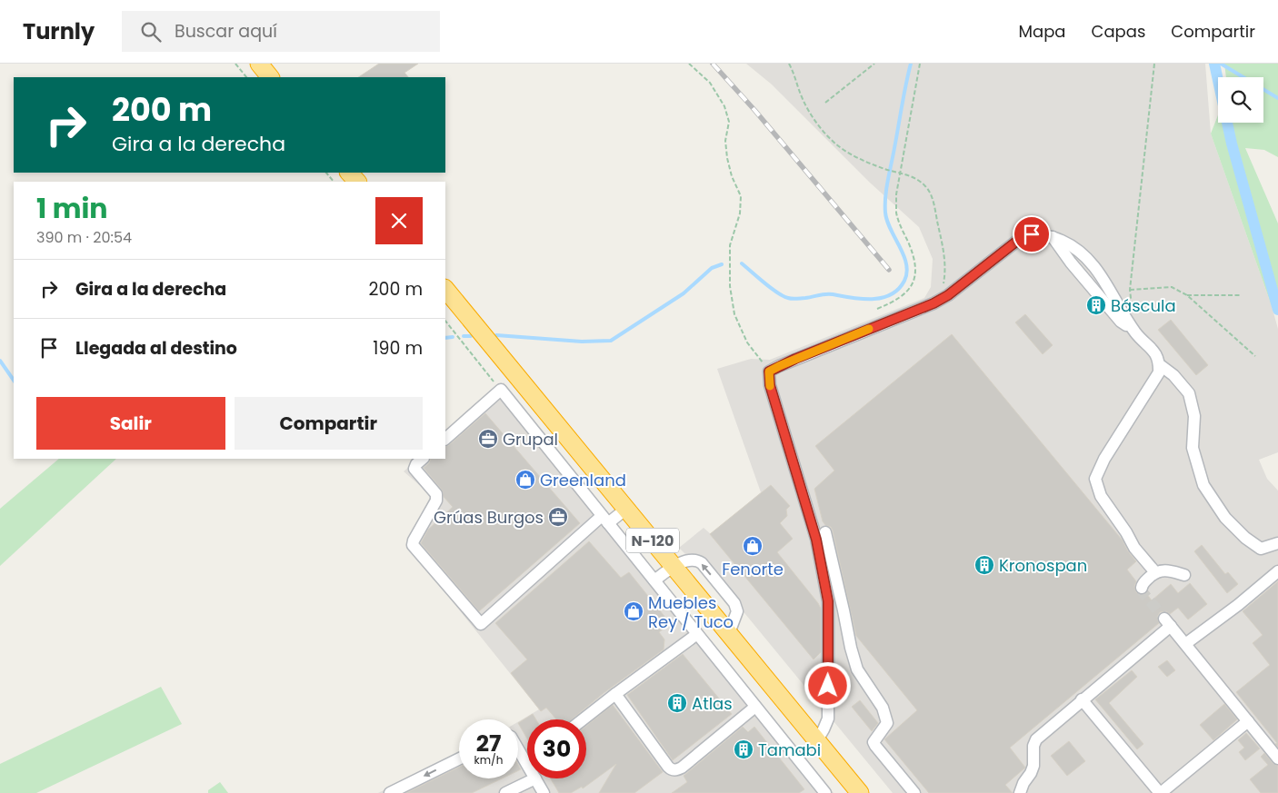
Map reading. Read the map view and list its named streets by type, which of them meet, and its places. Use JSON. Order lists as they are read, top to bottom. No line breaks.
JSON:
{"streets":{"highway":["N-120"]},"places":{"building":["Báscula","Kronospan","Atlas","Tamabi"],"office":["Grupal","Grúas Burgos"],"shop":["Greenland","Fenorte","Muebles Rey / Tuco"]},"page":{"header":"Turnly","search":"Buscar aquí","nav":["Mapa","Capas","Compartir"],"turn":["200 m","Gira a la derecha"],"heading":["1 min","390 m · 20:54"],"list":[{"name":"Gira a la derecha","value":"200 m"},{"name":"Llegada al destino","value":"190 m"}],"buttons":["Salir","Compartir"],"speed":"27 km/h","limit":"30"}}
